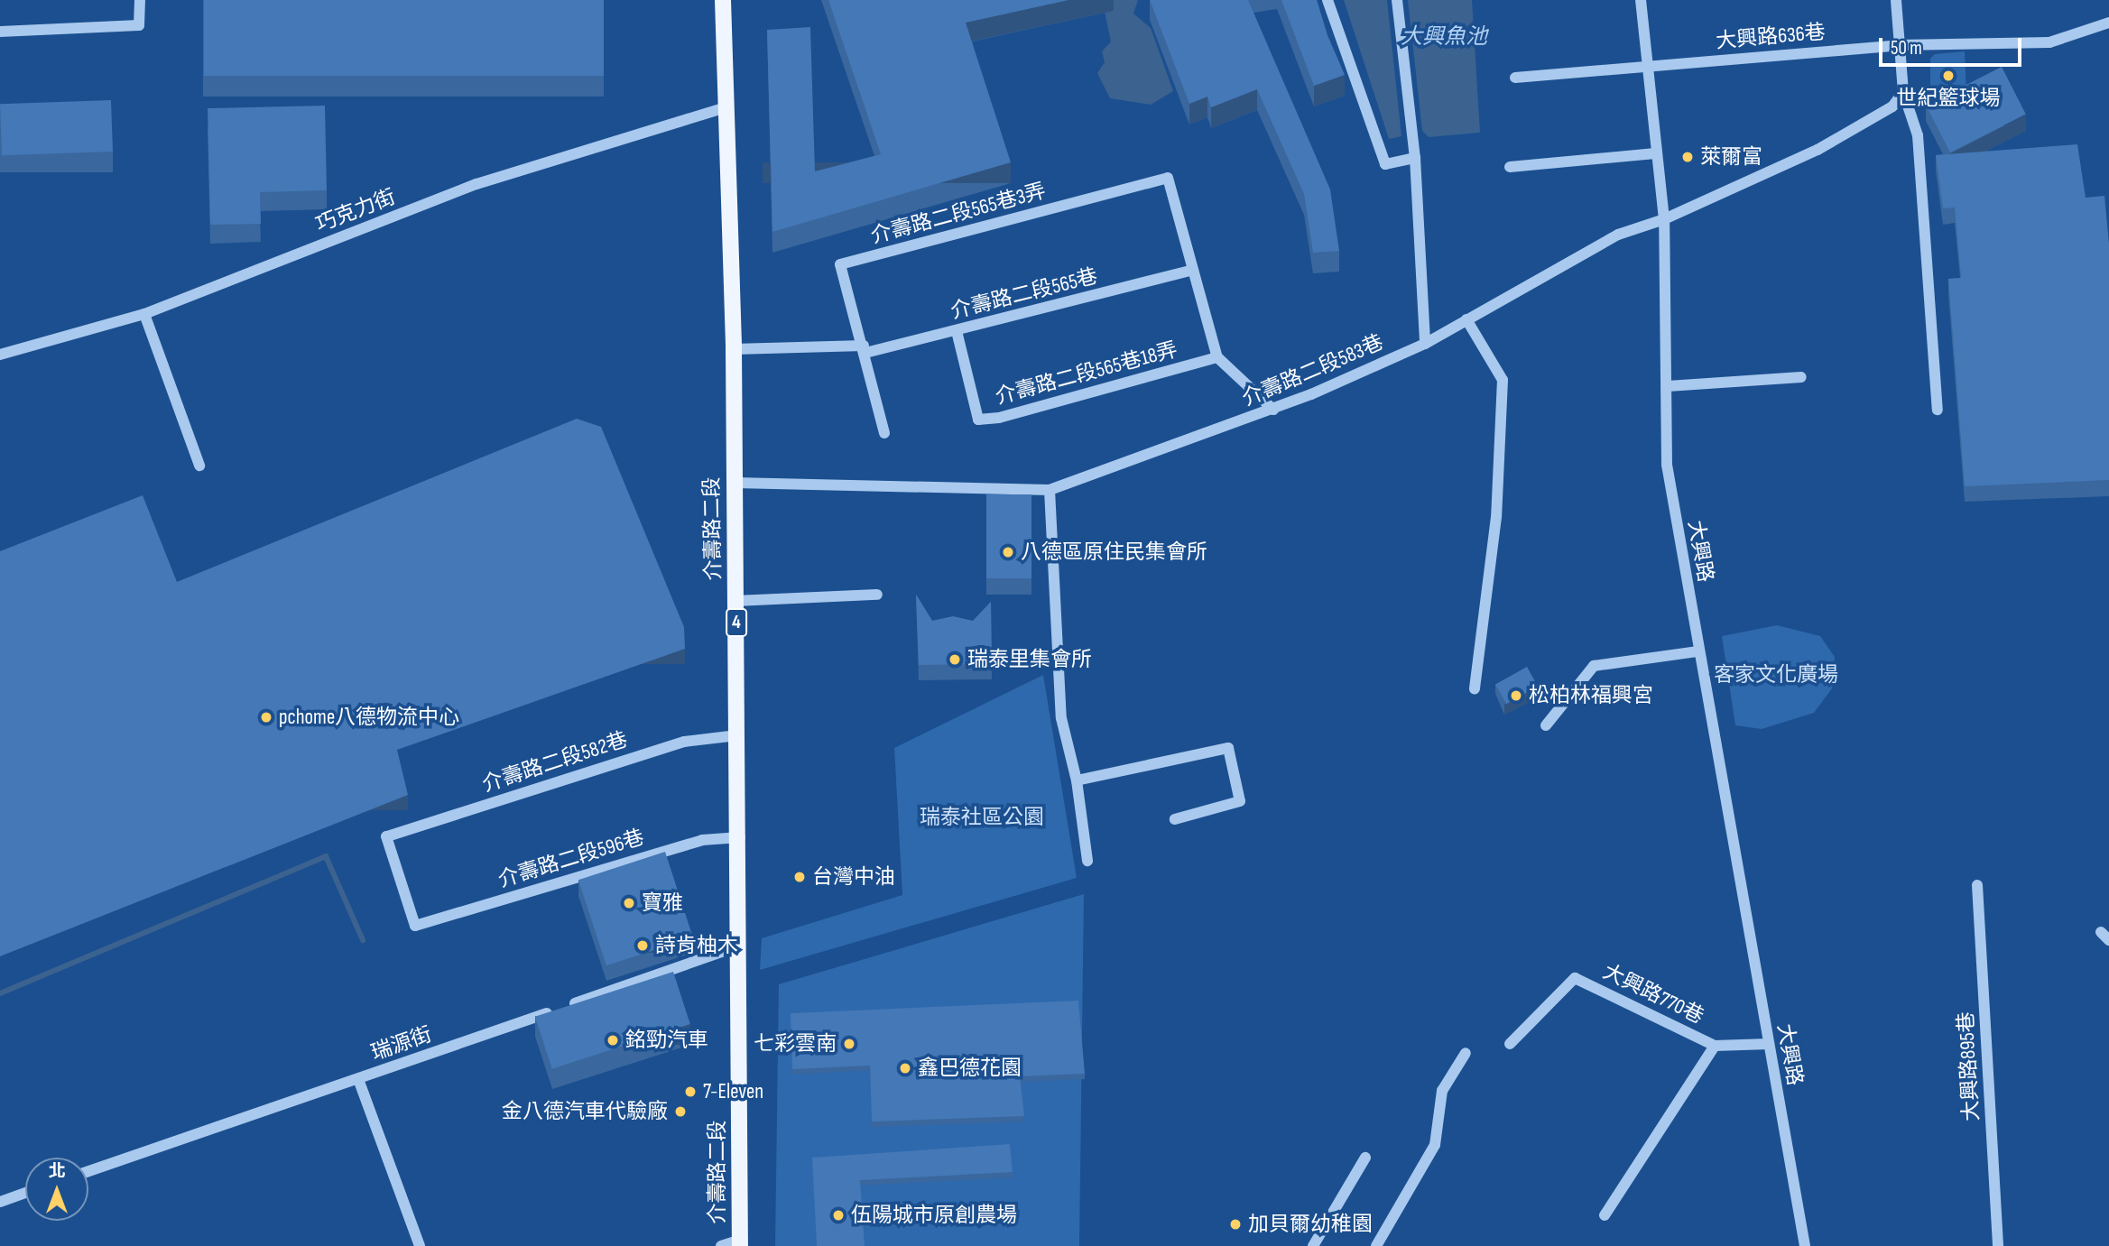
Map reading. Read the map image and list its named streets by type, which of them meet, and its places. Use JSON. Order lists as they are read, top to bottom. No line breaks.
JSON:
{"streets":{"main road":["介壽路二段","4"],"street":["大興路636巷","巧克力街","介壽路二段565巷3弄","介壽路二段565巷","介壽路二段583巷","介壽路二段565巷18弄","大興路","介壽路二段582巷","介壽路二段596巷","大興路770巷","瑞源街","大興路895巷"]},"crossings":[["巧克力街","介壽路二段"],["介壽路二段565巷3弄","介壽路二段565巷"],["介壽路二段565巷","介壽路二段565巷18弄"],["介壽路二段565巷","介壽路二段"],["介壽路二段583巷","介壽路二段"],["介壽路二段583巷","大興路"],["介壽路二段","介壽路二段582巷"],["介壽路二段","介壽路二段596巷"],["介壽路二段","瑞源街"],["大興路","大興路770巷"],["介壽路二段582巷","介壽路二段596巷"]],"water":["大興魚池"],"parks":["客家文化廣場","瑞泰社區公園"],"places":["世紀籃球場","萊爾富","八德區原住民集會所","瑞泰里集會所","松柏林福興宮","pchome八德物流中心","台灣中油","寶雅","詩肯柚木","銘勁汽車","七彩雲南","鑫巴德花園","7-Eleven","金八德汽車代驗廠","伍陽城市原創農場","加貝爾幼稚園"],"scale_bar":"50 m","north":"top"}
